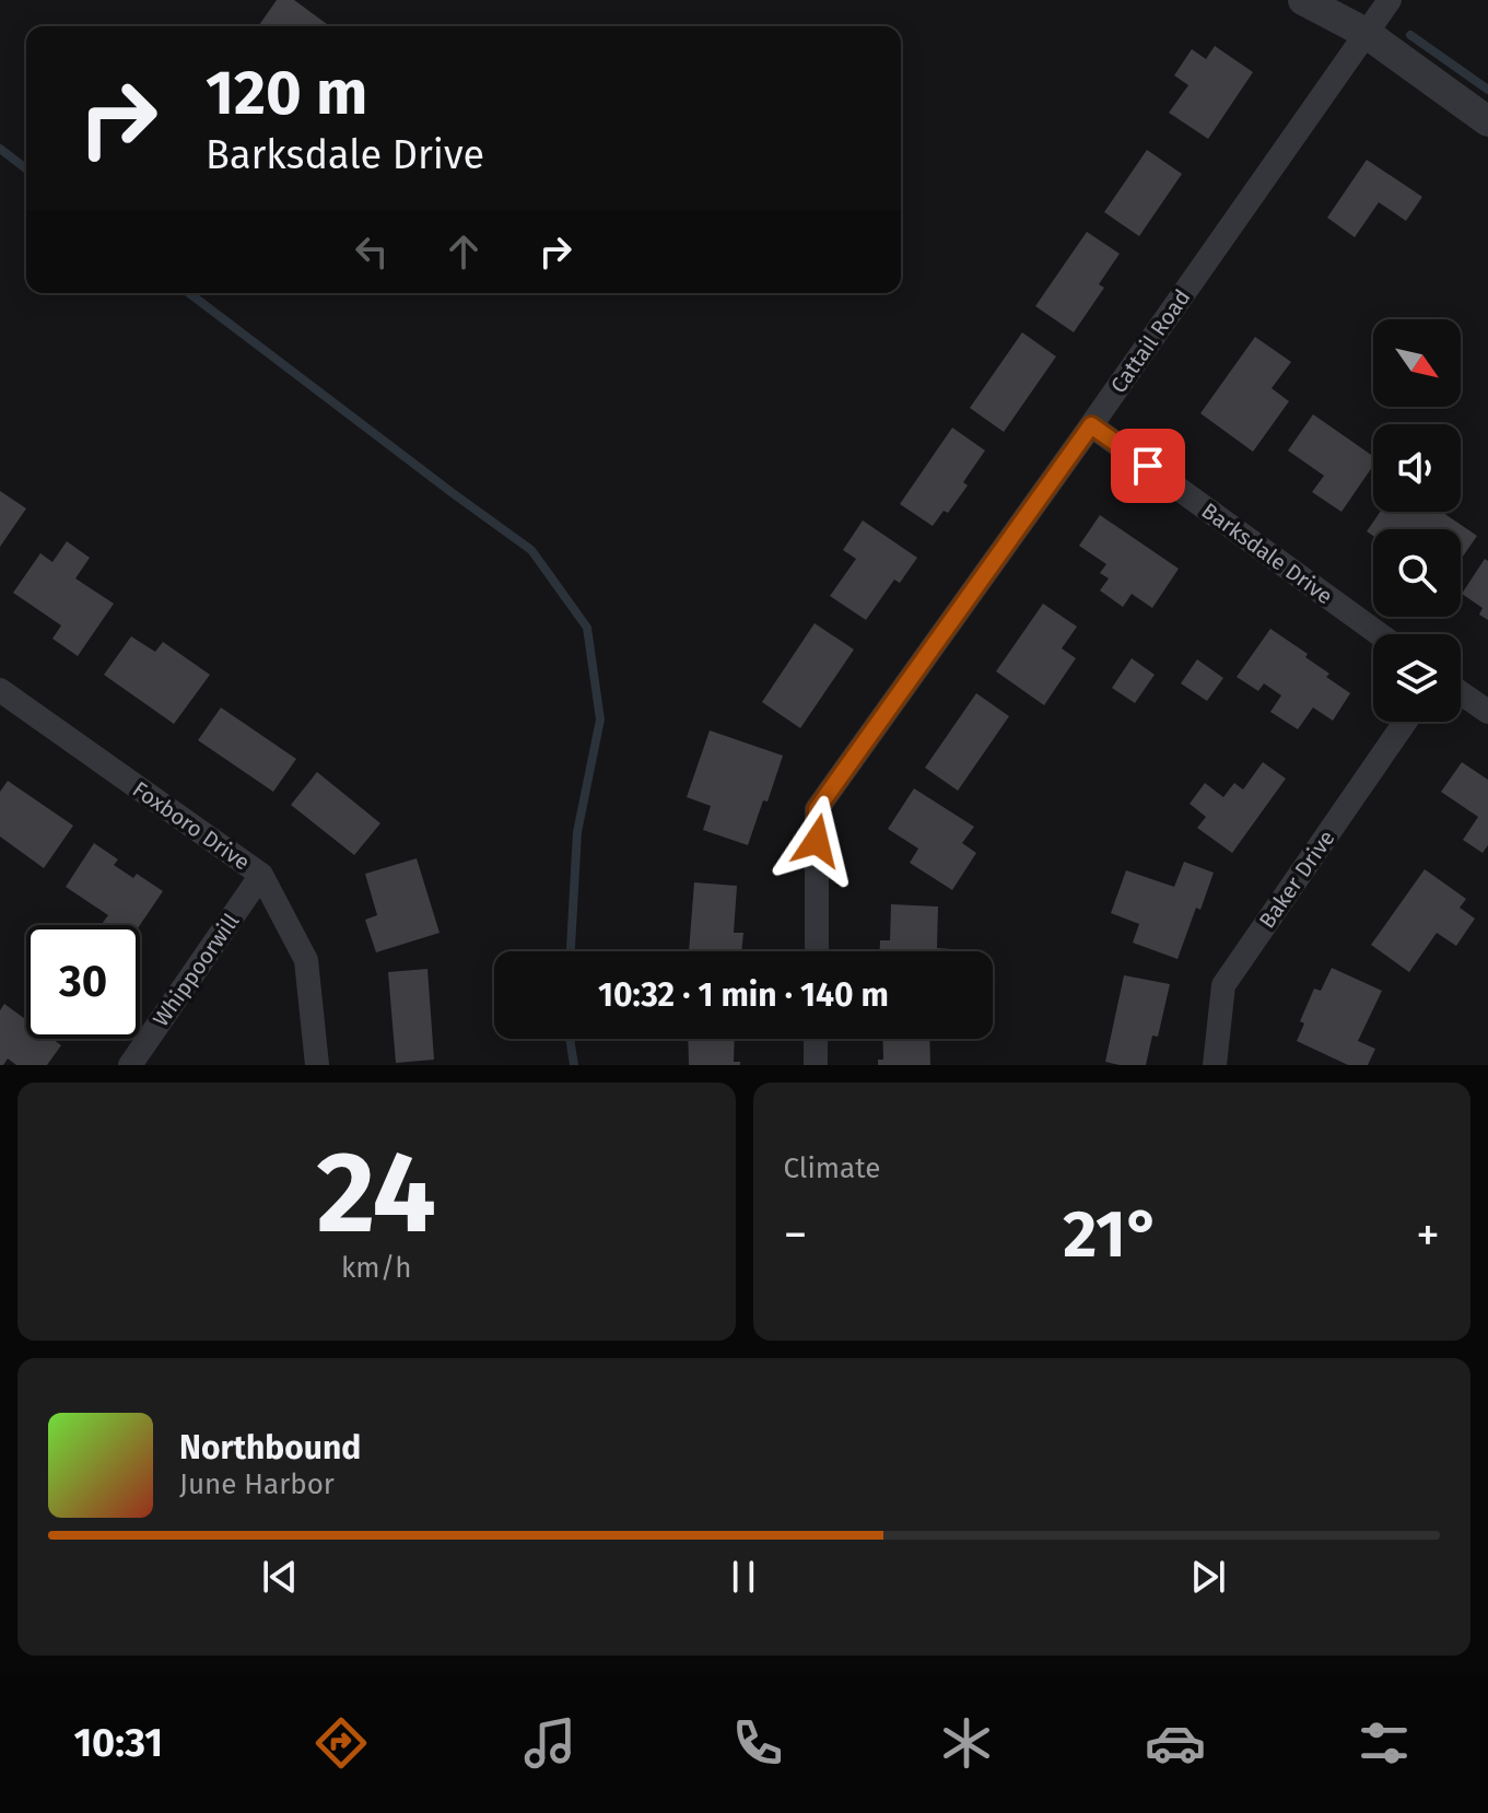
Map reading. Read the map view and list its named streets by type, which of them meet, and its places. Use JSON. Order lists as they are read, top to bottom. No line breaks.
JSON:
{"streets":{"street":["Cattail Road","Barksdale Drive","Foxboro Drive","Baker Drive","Whippoorwill"]},"crossings":[["Cattail Road","Barksdale Drive"],["Foxboro Drive","Whippoorwill"]],"north":"bottom right","page":{"turn":["120 m","Barksdale Drive"],"limit":"30","trip":"10:32 · 1 min · 140 m","tile":[["24","km/h"],"Climate"],"heat":["−","21°","+"],"song":["Northbound","June Harbor"],"tabs":"10:31"}}
